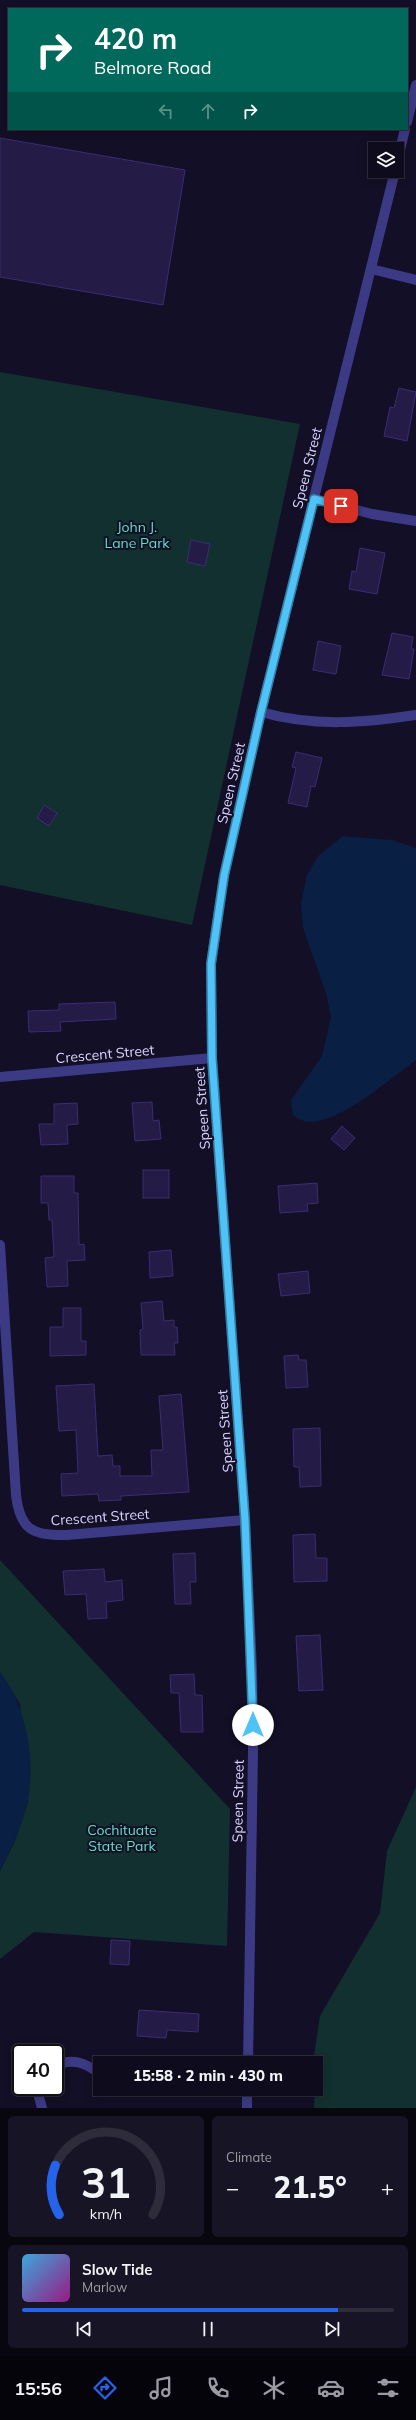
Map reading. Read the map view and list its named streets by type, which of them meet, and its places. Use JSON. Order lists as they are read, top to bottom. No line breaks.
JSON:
{"streets":{"street":["Speen Street","Crescent Street"]},"crossings":[["Speen Street","Crescent Street"]],"parks":["John J. Lane Park","Cochituate State Park"],"page":{"turn":["420 m","Belmore Road"],"limit":"40","trip":"15:58 · 2 min · 430 m","tile":"Climate","heat":["−","21.5°","+"],"song":["Slow Tide","Marlow"],"tabs":"15:56","gauge":["31","km/h"]}}
